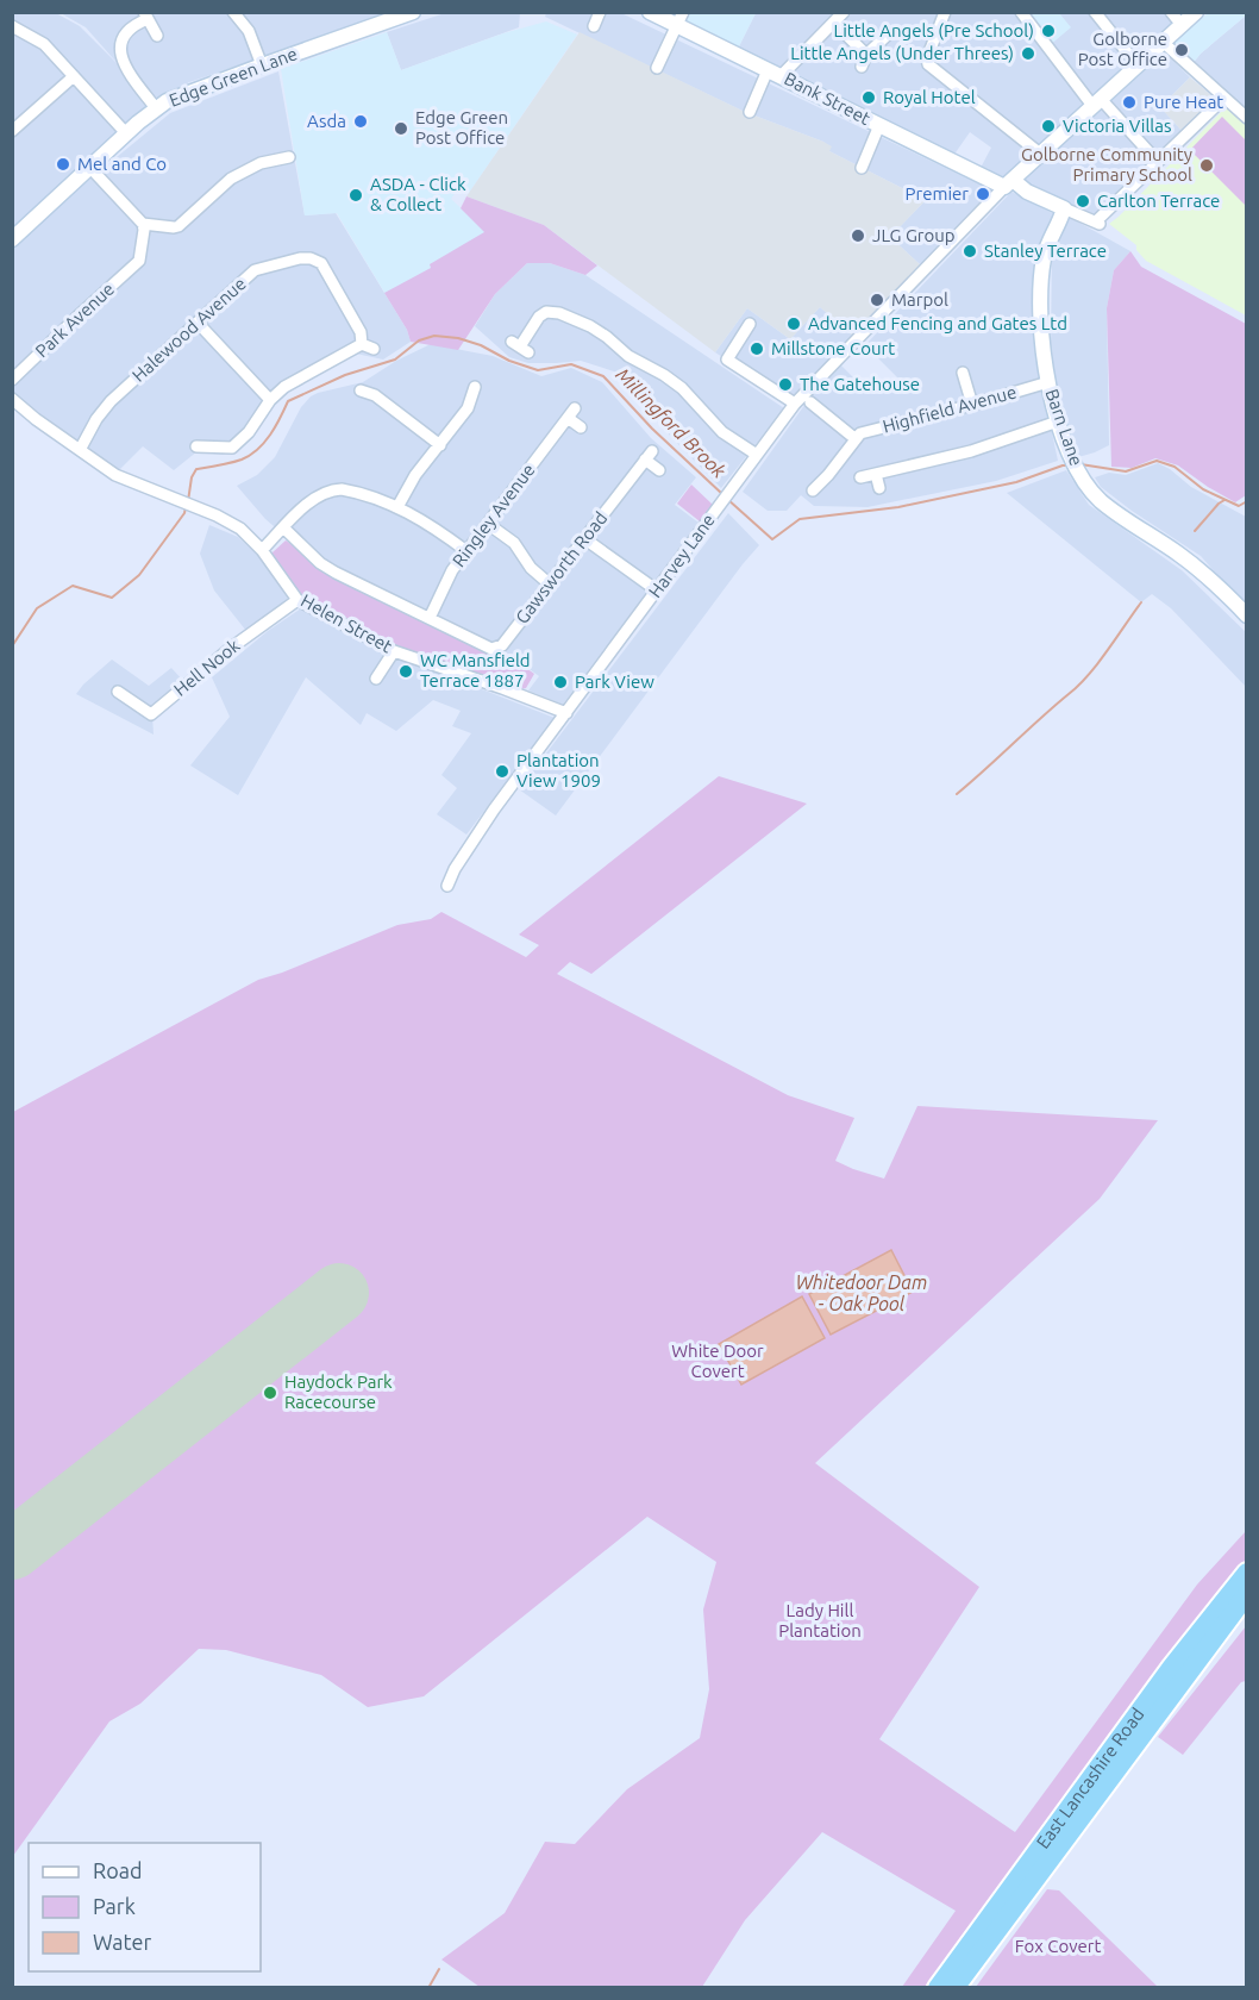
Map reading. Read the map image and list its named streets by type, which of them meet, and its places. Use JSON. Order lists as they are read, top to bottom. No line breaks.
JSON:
{"streets":{"highway":["East Lancashire Road"],"street":["Edge Green Lane","Bank Street","Park Avenue","Halewood Avenue","Highfield Avenue","Barn Lane","Ringley Avenue","Harvey Lane","Gawsworth Road","Helen Street","Hell Nook"]},"crossings":[["Bank Street","Barn Lane"],["Bank Street","Harvey Lane"],["Halewood Avenue","Helen Street"],["Highfield Avenue","Barn Lane"],["Ringley Avenue","Gawsworth Road"],["Harvey Lane","Helen Street"],["Helen Street","Hell Nook"]],"water":["Millingford Brook","Whitedoor Dam - Oak Pool"],"parks":["White Door Covert","Lady Hill Plantation","Fox Covert"],"places":["Little Angels (Pre School)","Golborne Post Office","Little Angels (Under Threes)","Royal Hotel","Pure Heat","Asda","Victoria Villas","Edge Green Post Office","Mel and Co","Golborne Community Primary School","Premier","ASDA - Click & Collect","Carlton Terrace","JLG Group","Stanley Terrace","Marpol","Advanced Fencing and Gates Ltd","Millstone Court","The Gatehouse","WC Mansfield Terrace 1887","Park View","Plantation View 1909","Haydock Park Racecourse"],"legend":["Road","Park","Water"]}
